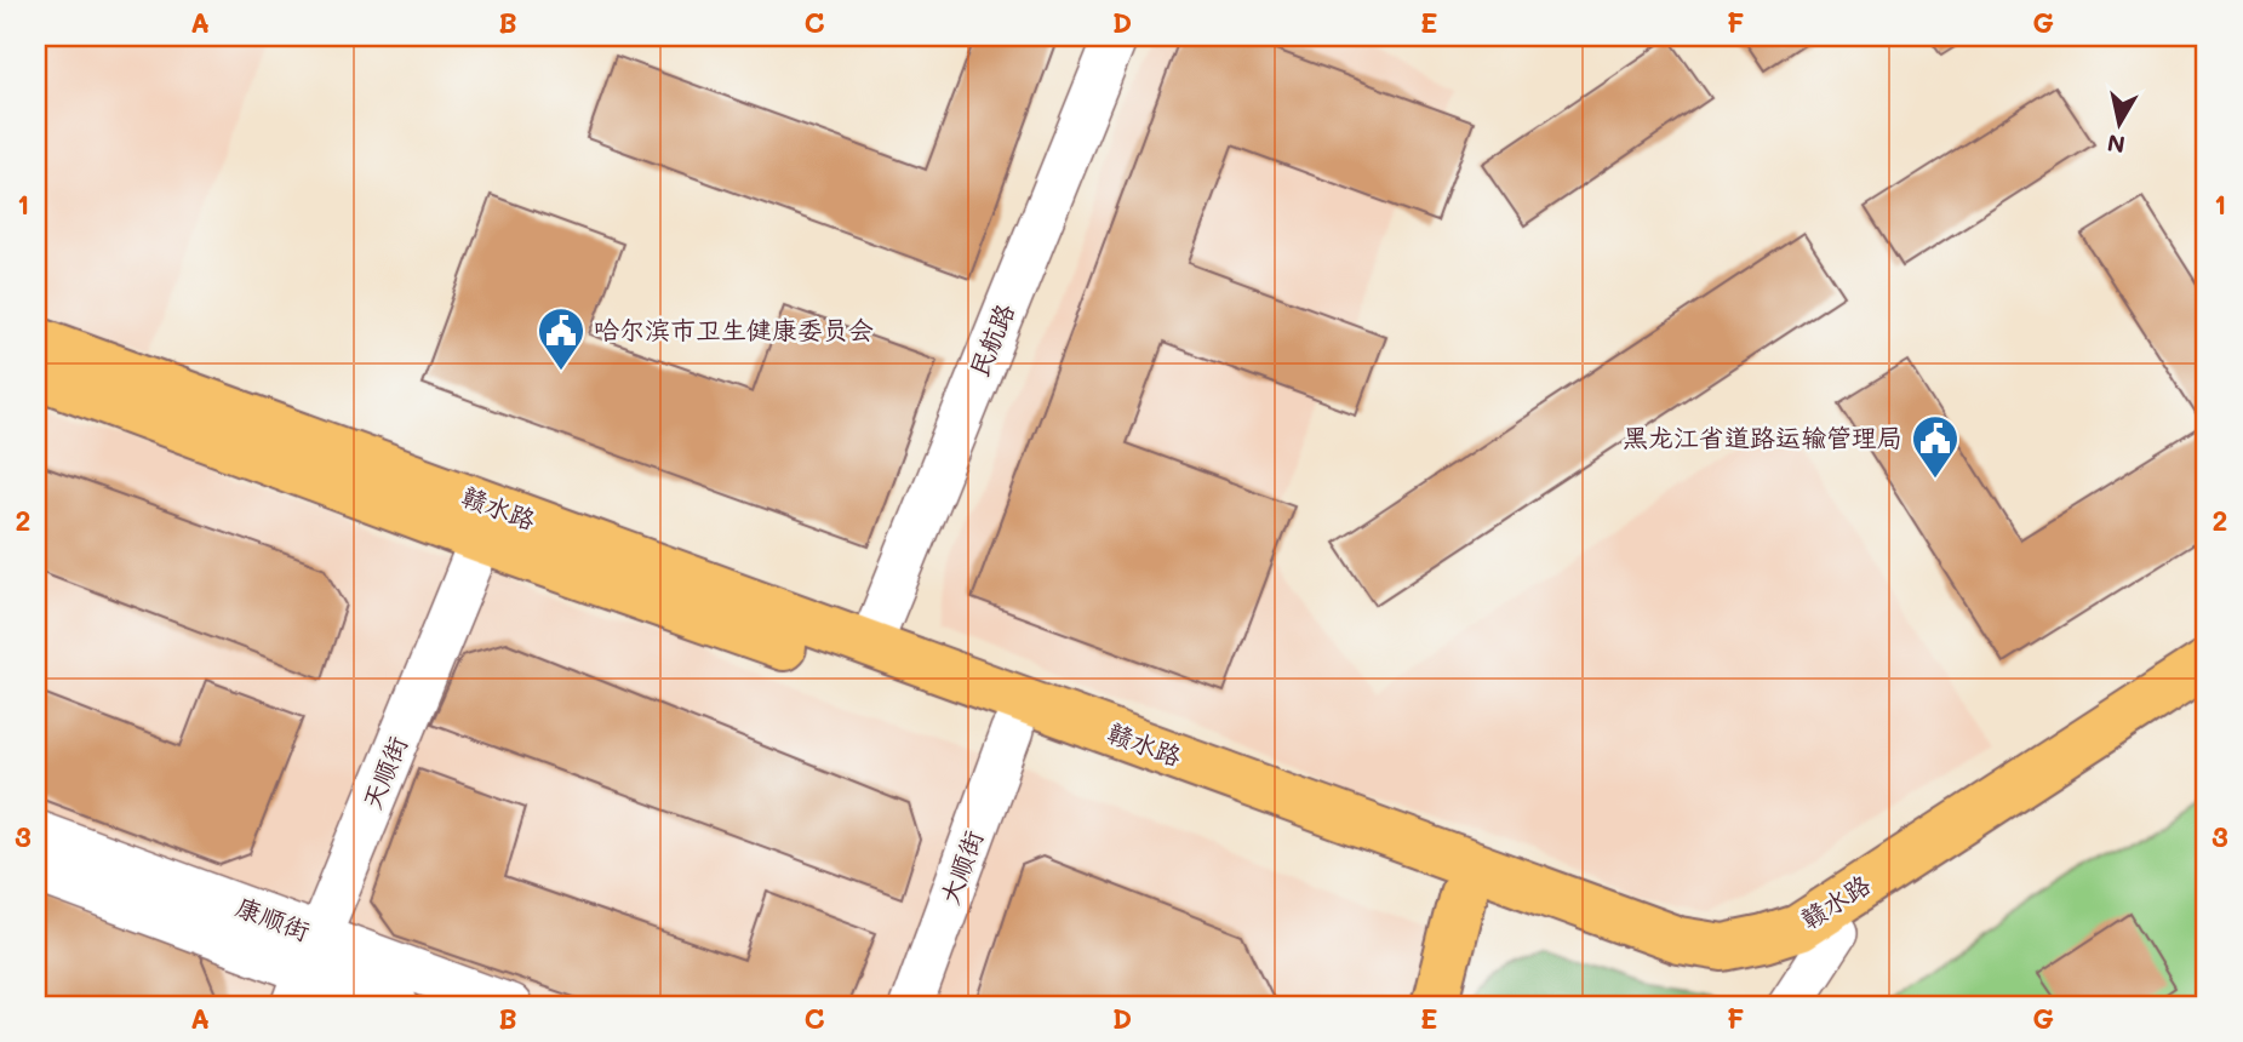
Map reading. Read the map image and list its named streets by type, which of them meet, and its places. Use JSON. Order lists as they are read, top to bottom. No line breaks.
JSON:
{"streets":{"main road":["赣水路"],"street":["民航路","天顺街","大顺街","康顺街"]},"crossings":[["民航路","赣水路"],["赣水路","天顺街"],["赣水路","大顺街"],["天顺街","康顺街"]],"places":{"public building":["哈尔滨市卫生健康委员会","黑龙江省道路运输管理局"]},"north":"bottom","grid":{"columns":["A","B","C","D","E","F","G"],"rows":["1","2","3"]}}
